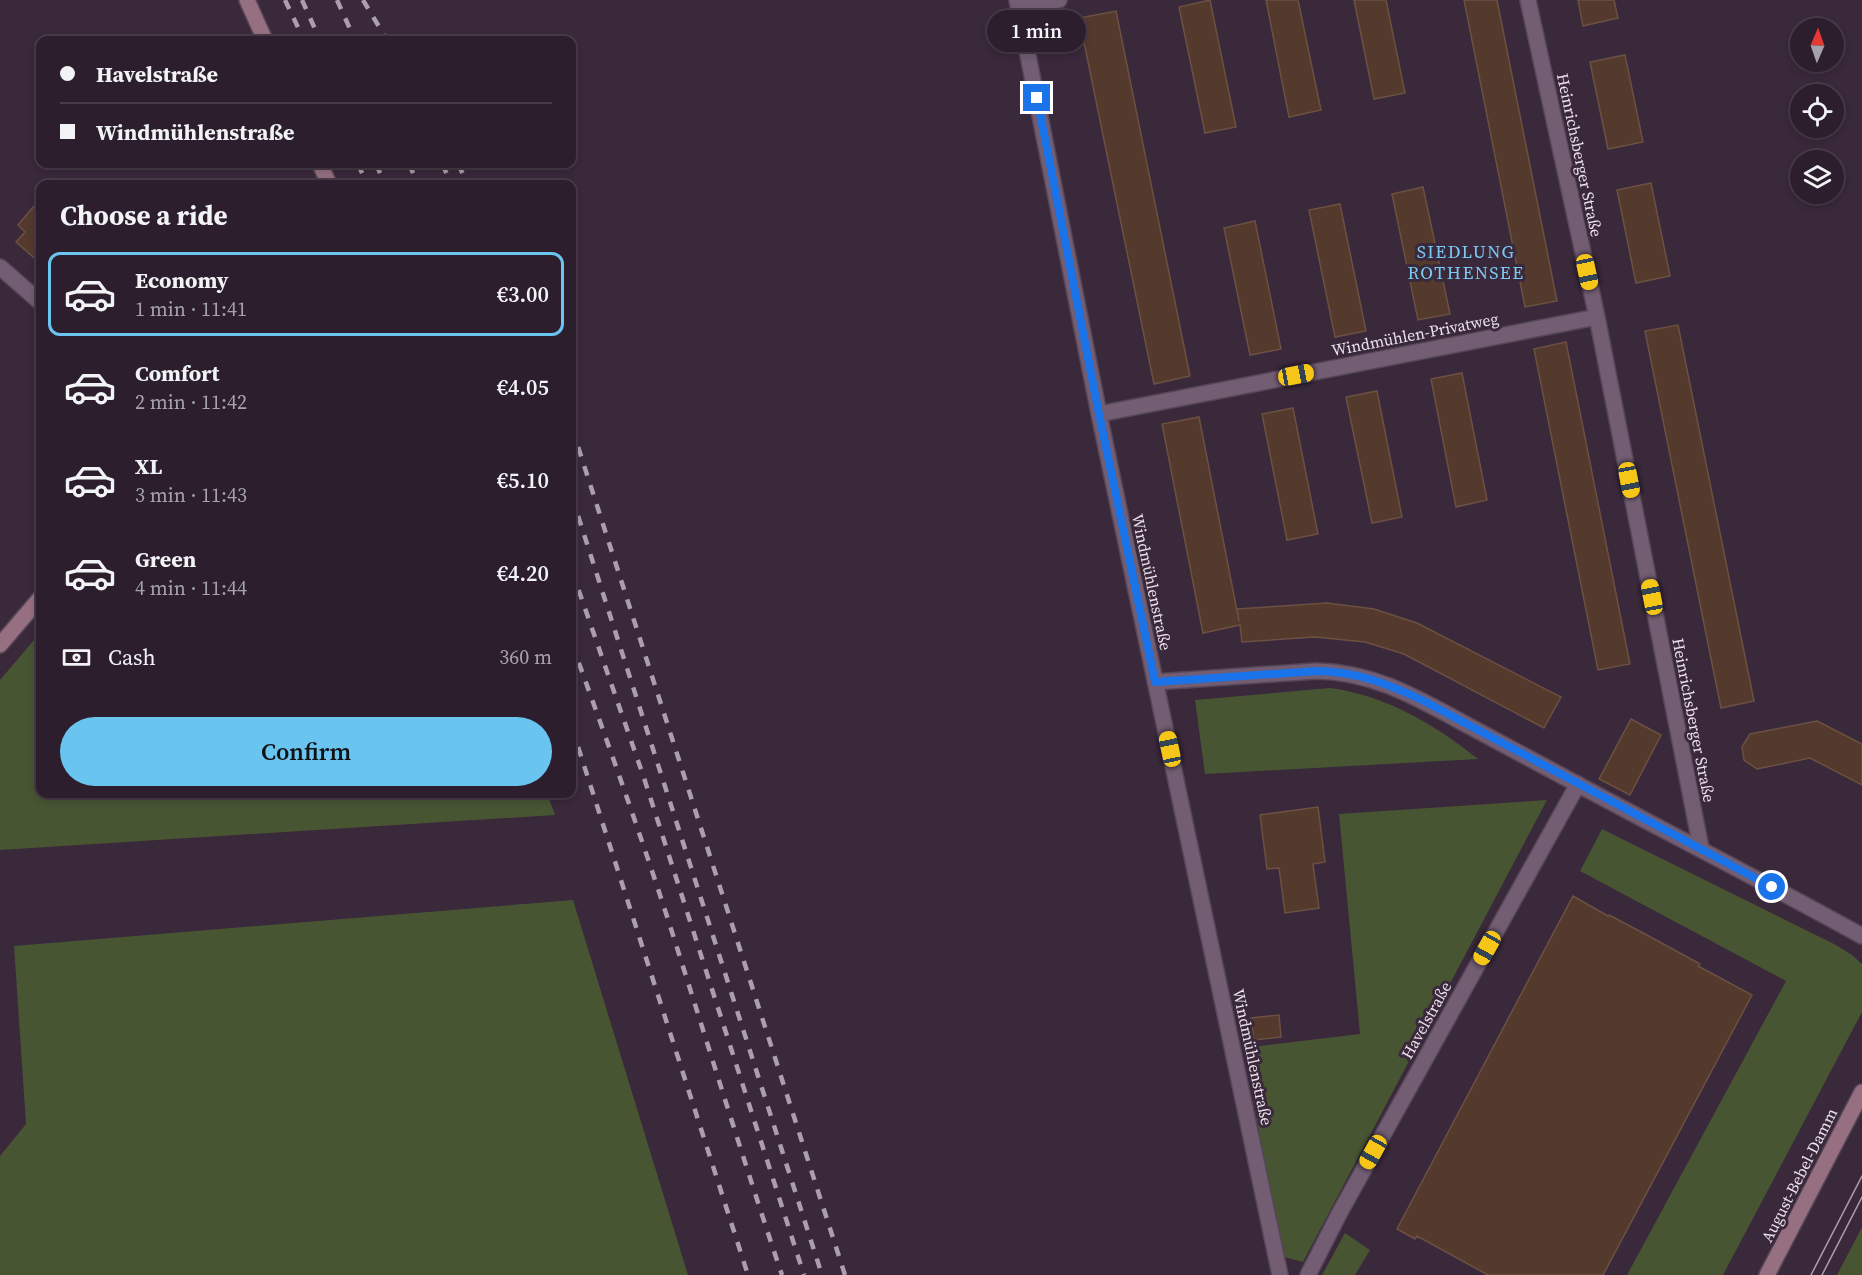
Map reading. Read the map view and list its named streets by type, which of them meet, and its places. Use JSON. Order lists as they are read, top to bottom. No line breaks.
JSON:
{"streets":{"main road":["August-Bebel-Damm"],"street":["Heinrichsberger Straße","Windmühlen-Privatweg","Windmühlenstraße","Havelstraße"]},"crossings":[["Heinrichsberger Straße","Windmühlen-Privatweg"],["Windmühlen-Privatweg","Windmühlenstraße"]],"districts":["SIEDLUNG ROTHENSEE"],"north":"top","page":{"bubble":"1 min","banner":["Havelstraße","Windmühlenstraße"],"heading":"Choose a ride","list":[{"name":"Economy","note":"1 min · 11:41","value":"€3.00"},{"name":"Comfort","note":"2 min · 11:42","value":"€4.05"},{"name":"XL","note":"3 min · 11:43","value":"€5.10"},{"name":"Green","note":"4 min · 11:44","value":"€4.20"}],"pay":["Cash","360 m"],"buttons":"Confirm"}}
